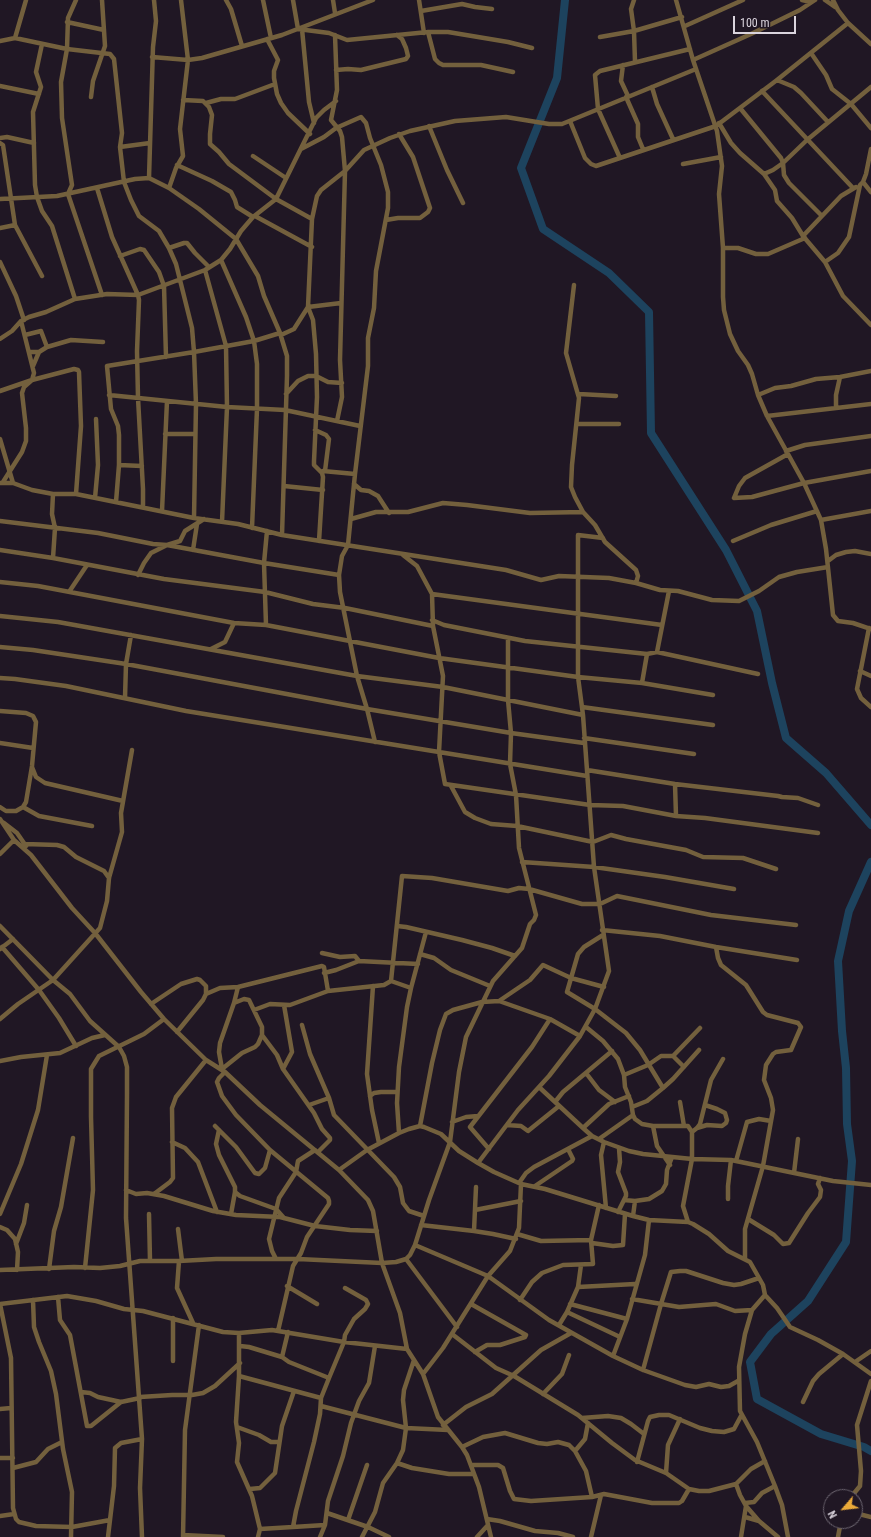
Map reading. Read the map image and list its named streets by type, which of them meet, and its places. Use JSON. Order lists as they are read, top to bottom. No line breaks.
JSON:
{"scale_bar":"100 m","north":"bottom left"}
